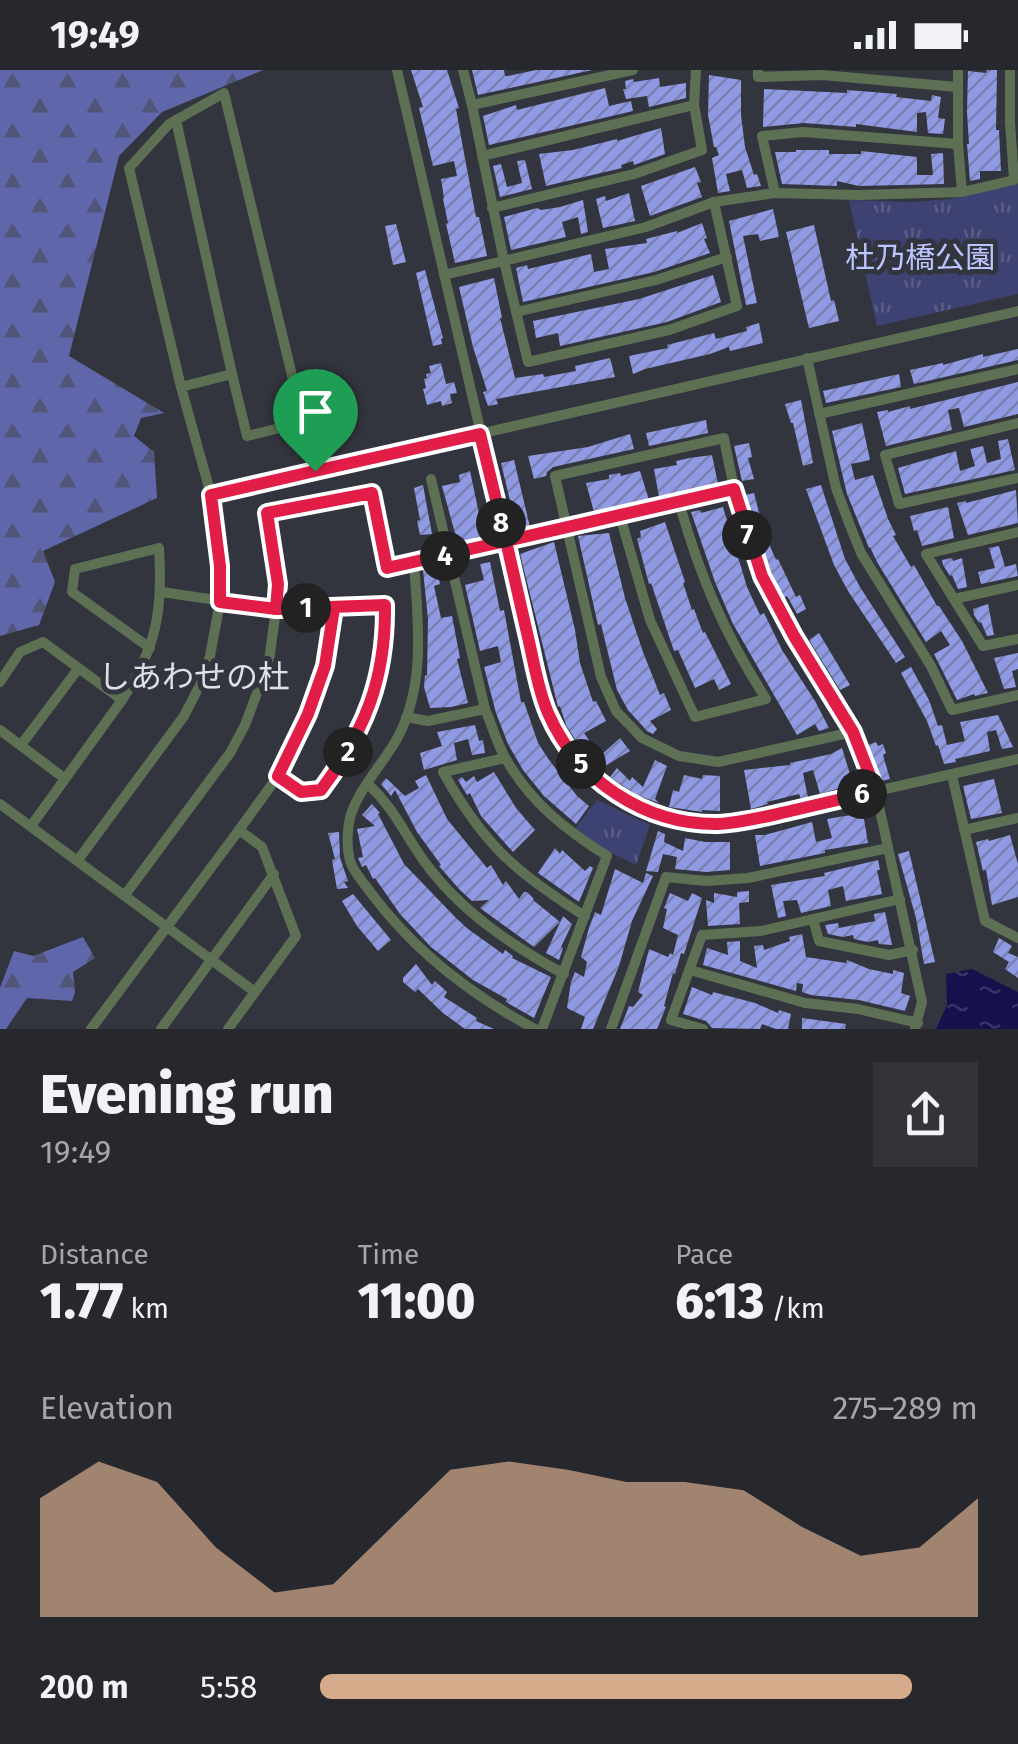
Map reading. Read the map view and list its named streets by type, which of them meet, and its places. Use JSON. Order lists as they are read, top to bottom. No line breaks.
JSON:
{"districts":["しあわせの杜"],"parks":["杜乃橋公園"],"page":{"status":"19:49","pins":["8","7","4","1","2","5","6"],"heading":["Evening run","19:49"],"stats":[["Distance","1.77 km"],["Time","11:00"],["Pace","6:13 /km"]],"chart":["Elevation","275–289 m"],"list":[{"name":"200 m","note":"5:58"}]}}
